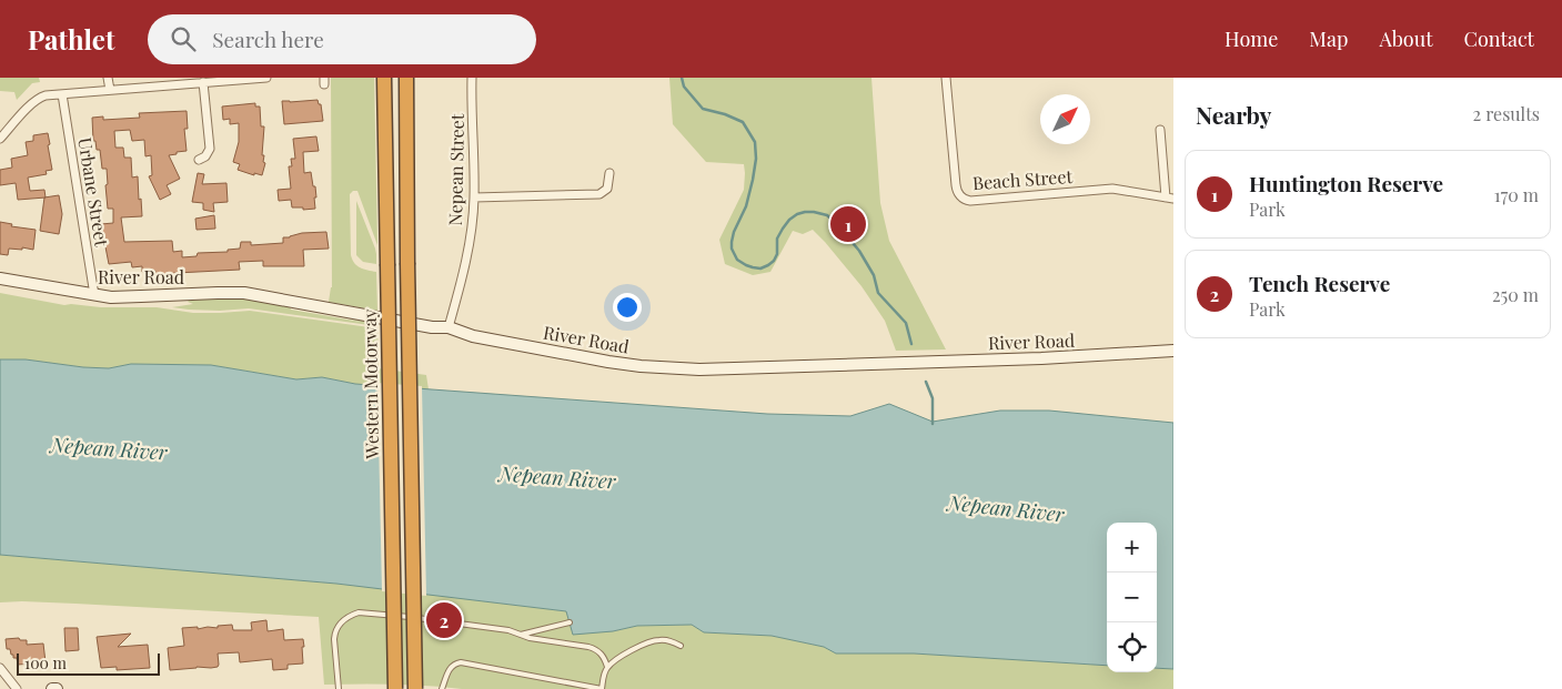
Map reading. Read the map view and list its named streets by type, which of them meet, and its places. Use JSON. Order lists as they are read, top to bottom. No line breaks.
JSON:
{"streets":{"highway":["Western Motorway"],"street":["Nepean Street","Beach Street","Urbane Street","River Road"]},"crossings":[["Nepean Street","River Road"],["Urbane Street","River Road"]],"water":["Nepean River"],"scale_bar":"100 m","north":"top right","page":{"header":"Pathlet","search":"Search here","nav":["Home","Map","About","Contact"],"heading":["Nearby","2 results"],"list":[{"mark":"1","name":"Huntington Reserve","note":"Park","value":"170 m"},{"mark":"2","name":"Tench Reserve","note":"Park","value":"250 m"}],"pins":["1","2"],"map_buttons":["+","−"],"scale":"100 m"}}
